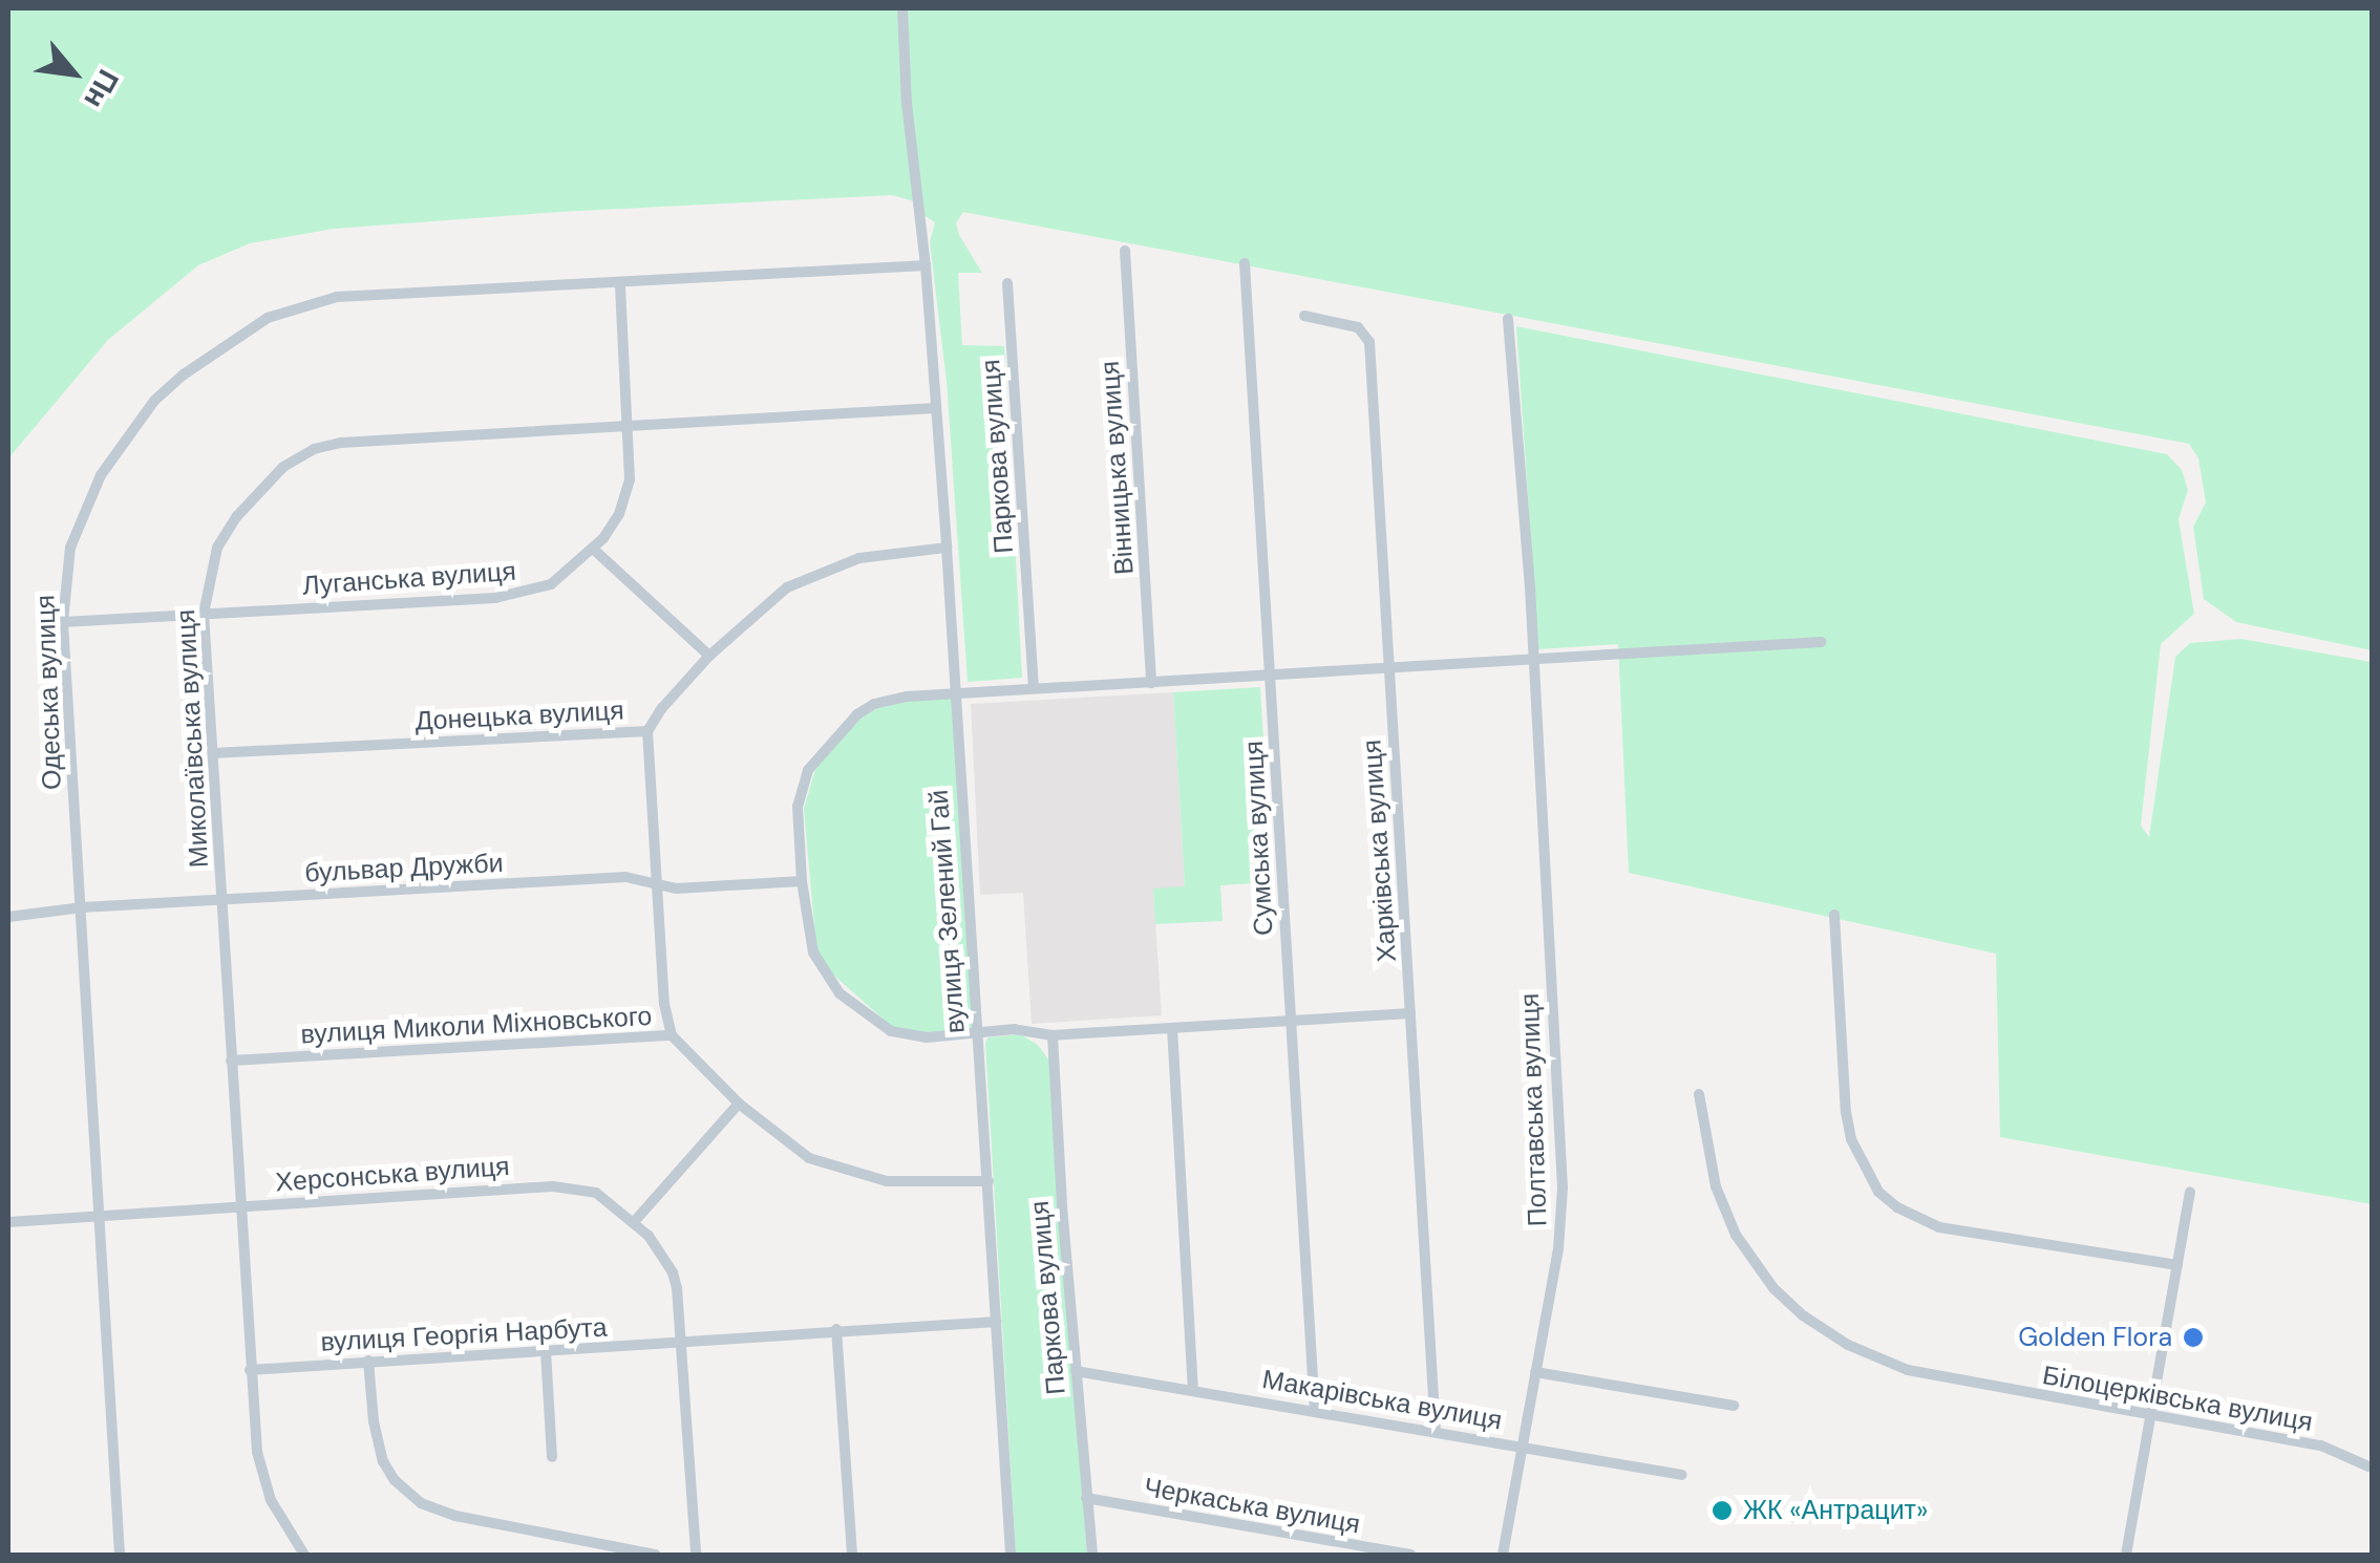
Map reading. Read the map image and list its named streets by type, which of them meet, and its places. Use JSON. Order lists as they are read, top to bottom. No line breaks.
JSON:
{"streets":{"street":["Паркова вулиця","Вінницька вулиця","Луганська вулиця","Одеська вулиця","Донецька вулиця","Миколаївська вулиця","Сумська вулиця","Харківська вулиця","бульвар Дружби","вулиця Зелений Гай","вулиця Миколи Міхновського","Полтавська вулиця","Херсонська вулиця","вулиця Георгія Нарбута","Білоцерківська вулиця","Макарівська вулиця","Черкаська вулиця"]},"crossings":[["Паркова вулиця","Макарівська вулиця"],["Паркова вулиця","Черкаська вулиця"],["Луганська вулиця","Одеська вулиця"],["Луганська вулиця","Миколаївська вулиця"],["Одеська вулиця","бульвар Дружби"],["Одеська вулиця","вулиця Зелений Гай"],["Одеська вулиця","Херсонська вулиця"],["Донецька вулиця","Миколаївська вулиця"],["Донецька вулиця","вулиця Зелений Гай"],["Миколаївська вулиця","бульвар Дружби"],["Миколаївська вулиця","вулиця Зелений Гай"],["Миколаївська вулиця","вулиця Миколи Міхновського"],["Миколаївська вулиця","Херсонська вулиця"],["Миколаївська вулиця","вулиця Георгія Нарбута"],["Сумська вулиця","Макарівська вулиця"],["Харківська вулиця","Макарівська вулиця"],["вулиця Зелений Гай","вулиця Миколи Міхновського"],["вулиця Зелений Гай","вулиця Георгія Нарбута"],["Полтавська вулиця","Макарівська вулиця"],["Херсонська вулиця","вулиця Георгія Нарбута"]],"places":["Golden Flora","ЖК «Антрацит»"],"north":"bottom right"}
